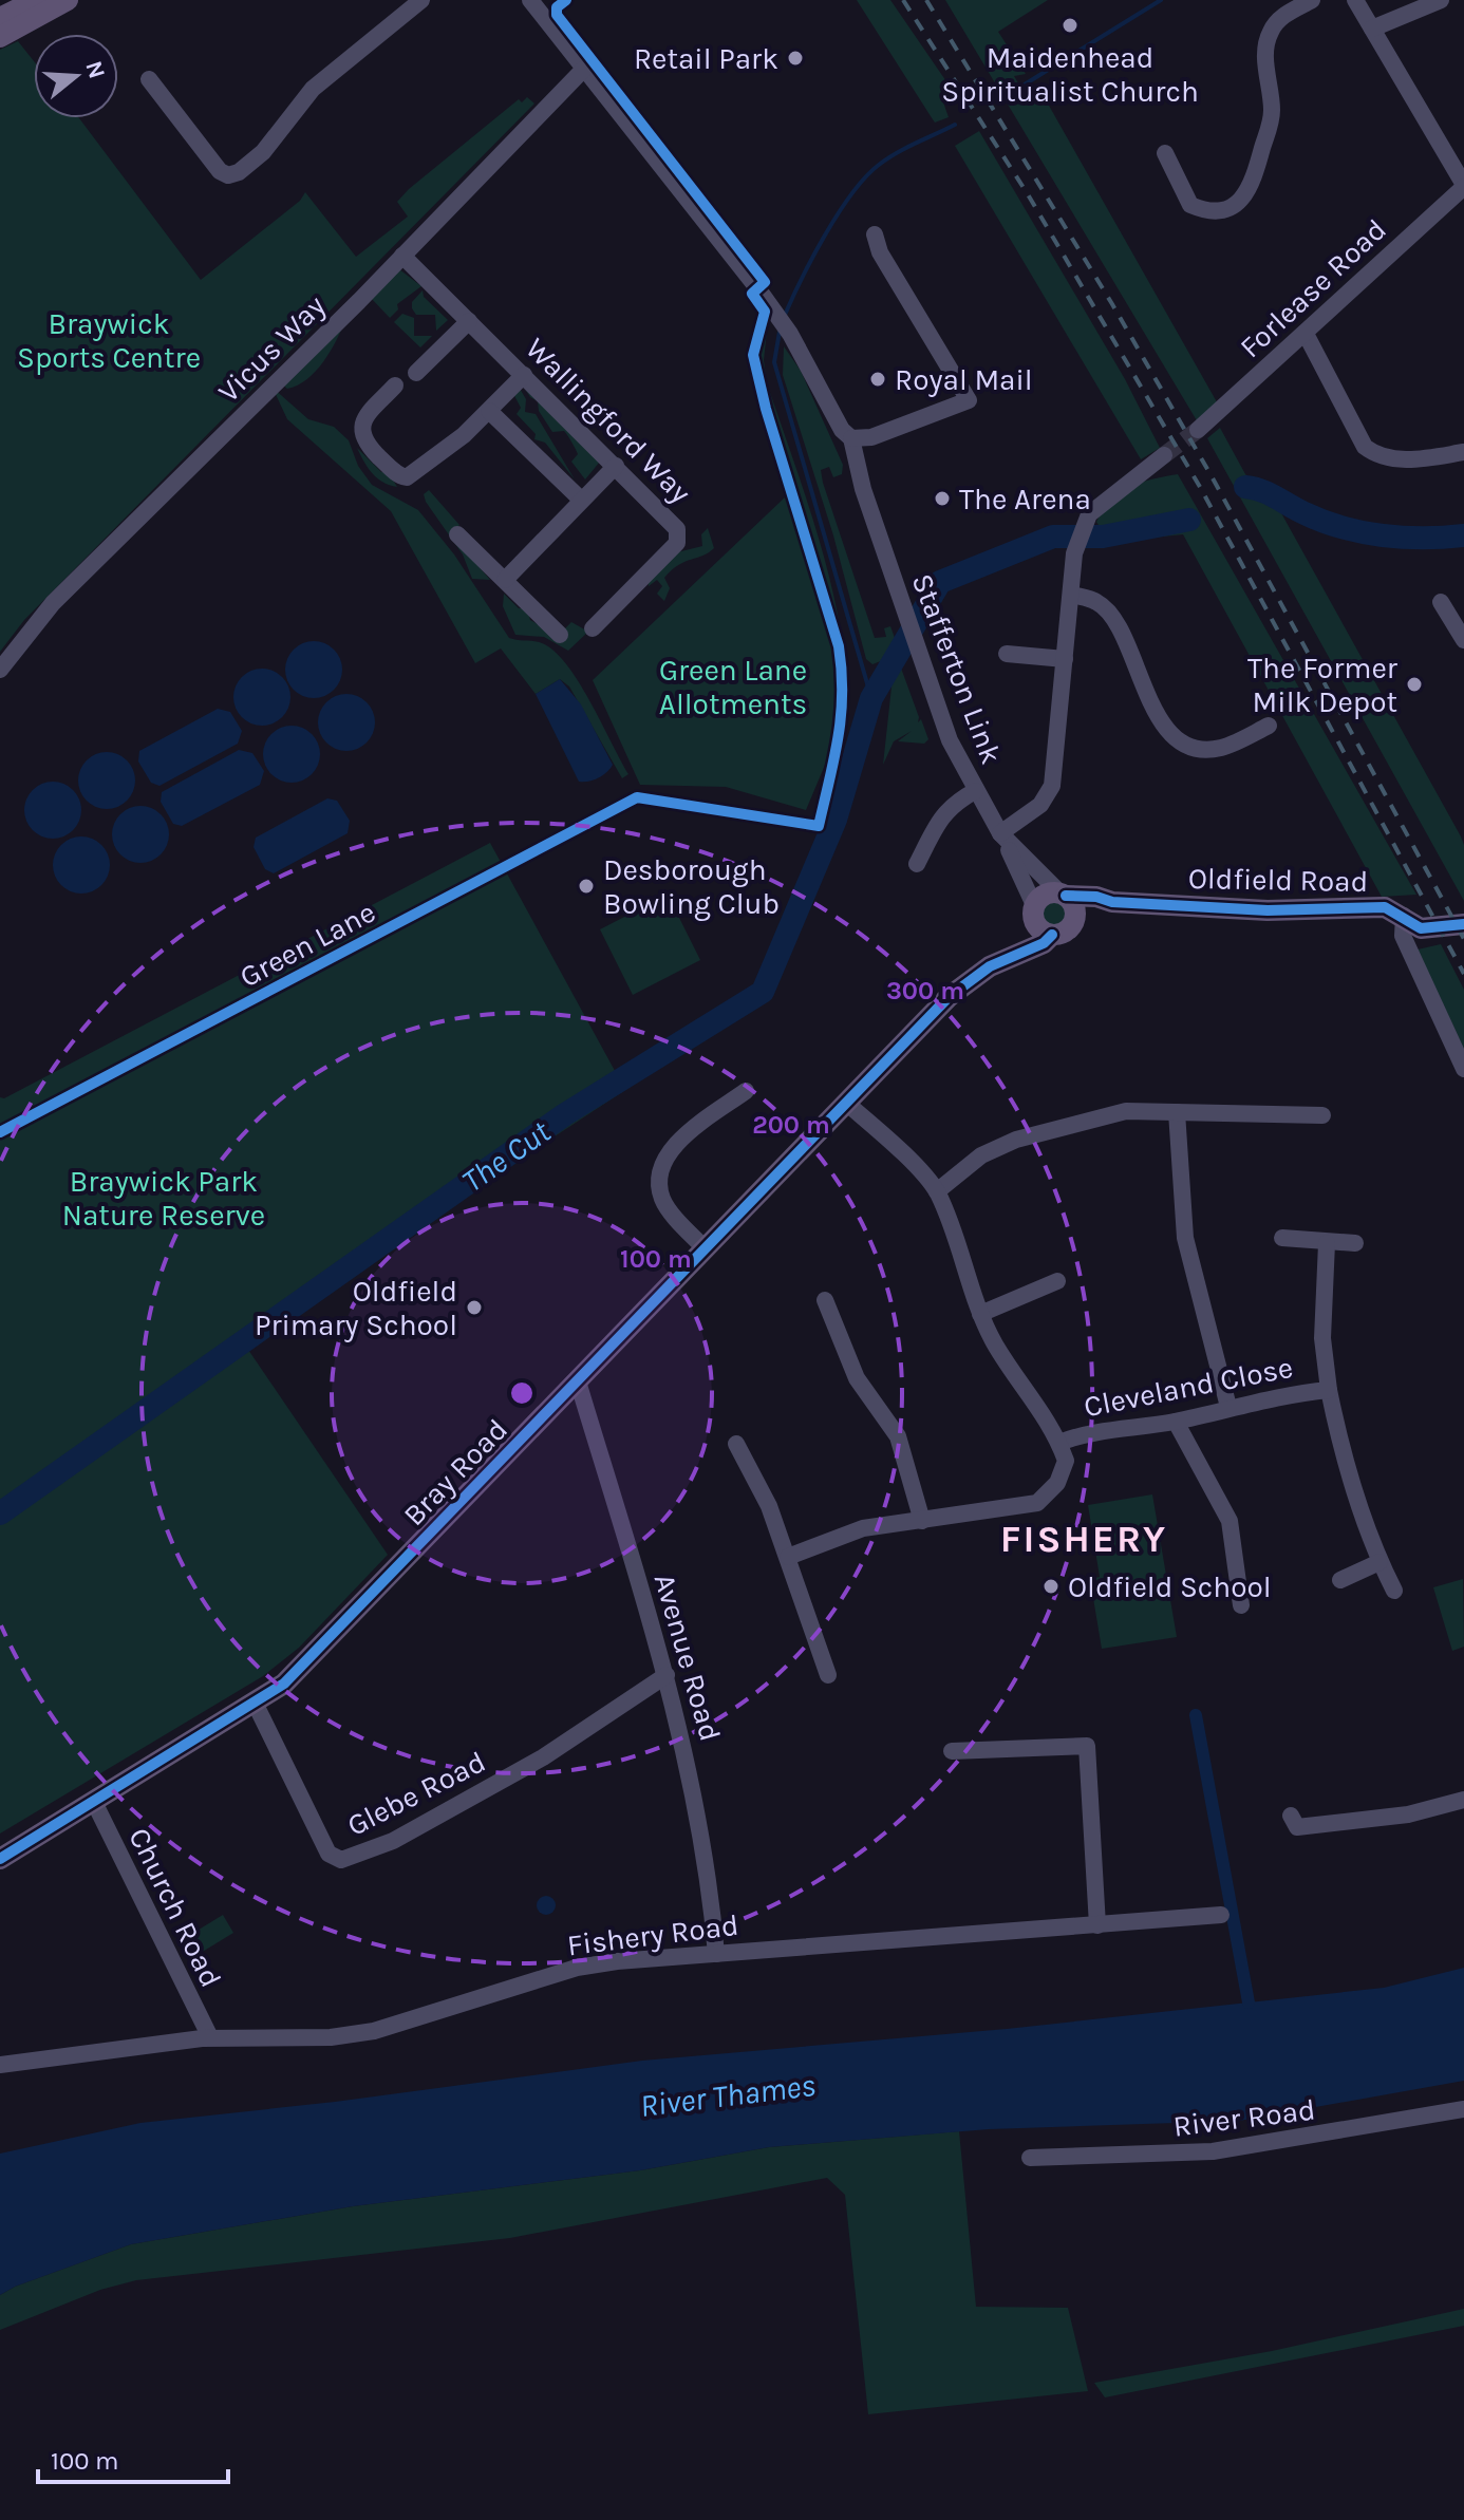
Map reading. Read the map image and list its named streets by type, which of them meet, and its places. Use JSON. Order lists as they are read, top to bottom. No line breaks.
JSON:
{"streets":{"main road":["Oldfield Road","Bray Road"],"street":["Forlease Road","Vicus Way","Wallingford Way","Stafferton Link","Cleveland Close","Avenue Road","Glebe Road","Church Road","Fishery Road","River Road"],"cycle path":["Green Lane"]},"crossings":[["Vicus Way","Wallingford Way"],["Vicus Way","Stafferton Link"],["Stafferton Link","Oldfield Road"],["Stafferton Link","Bray Road"],["Oldfield Road","Bray Road"],["Bray Road","Avenue Road"],["Bray Road","Glebe Road"],["Bray Road","Church Road"],["Avenue Road","Glebe Road"],["Avenue Road","Fishery Road"],["Church Road","Fishery Road"]],"districts":["FISHERY"],"water":["The Cut","River Thames"],"parks":["Braywick Sports Centre","Green Lane Allotments","Braywick Park Nature Reserve"],"places":["Maidenhead Spiritualist Church","Retail Park","Royal Mail","The Arena","The Former Milk Depot","Desborough Bowling Club","Oldfield Primary School","Oldfield School"],"scale_bar":"100 m","north":"right","rings":["300 m","200 m","100 m"]}
